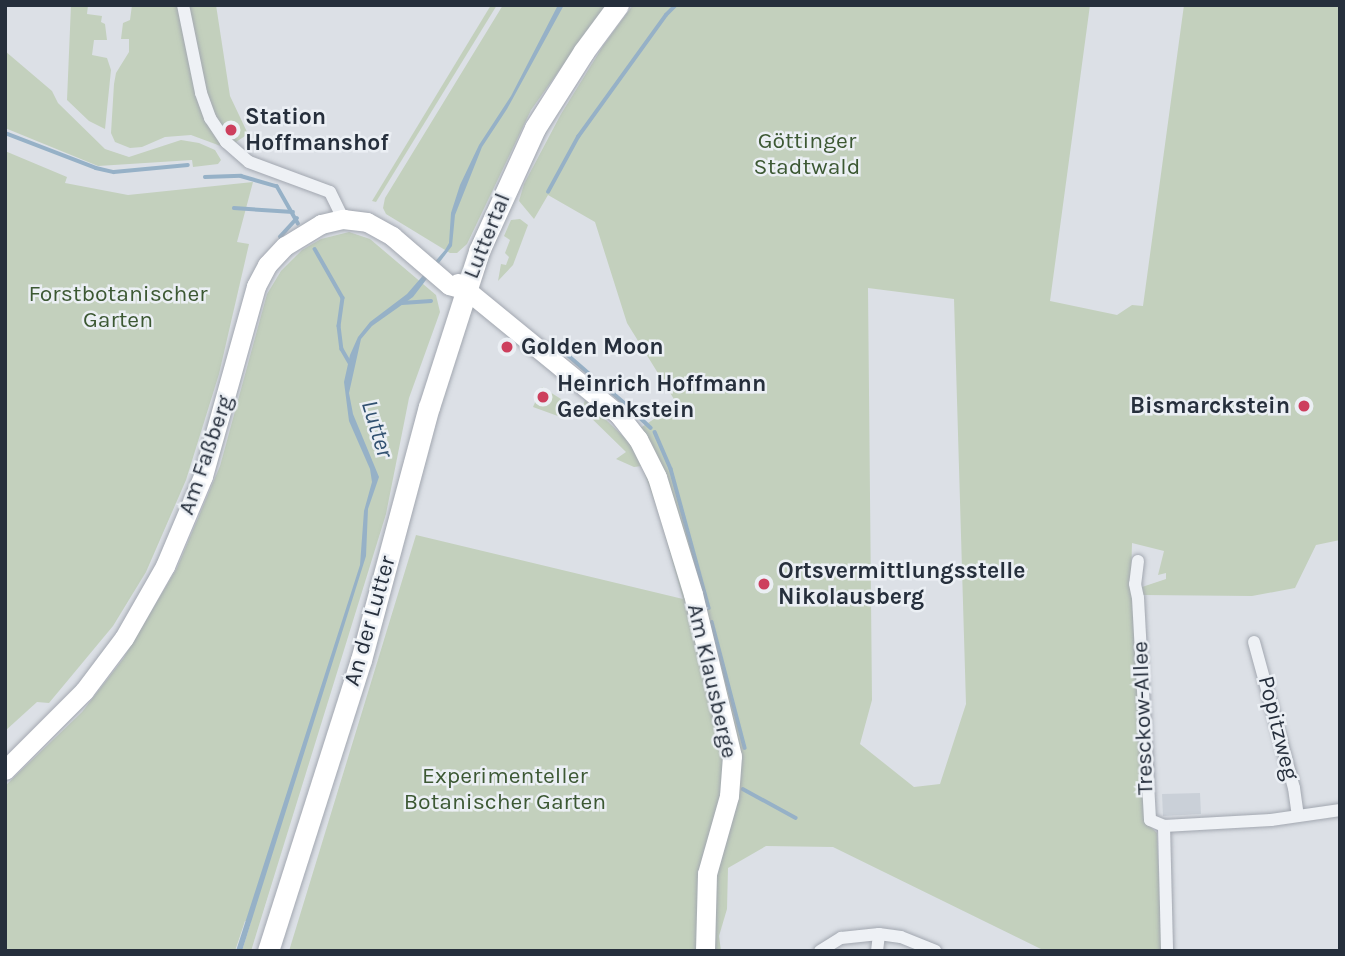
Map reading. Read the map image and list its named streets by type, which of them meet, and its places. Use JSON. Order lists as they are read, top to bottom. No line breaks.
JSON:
{"streets":{"main road":["Luttertal","An der Lutter"],"street":["Am Faßberg","Am Klausberge","Tresckow-Allee","Popitzweg"]},"crossings":[["Luttertal","Am Faßberg"],["Luttertal","An der Lutter"],["Luttertal","Am Klausberge"],["Am Faßberg","An der Lutter"]],"water":["Lutter"],"parks":["Göttinger Stadtwald","Forstbotanischer Garten","Experimenteller Botanischer Garten"],"places":["Station Hoffmanshof","Golden Moon","Heinrich Hoffmann Gedenkstein","Bismarckstein","Ortsvermittlungsstelle Nikolausberg"]}
